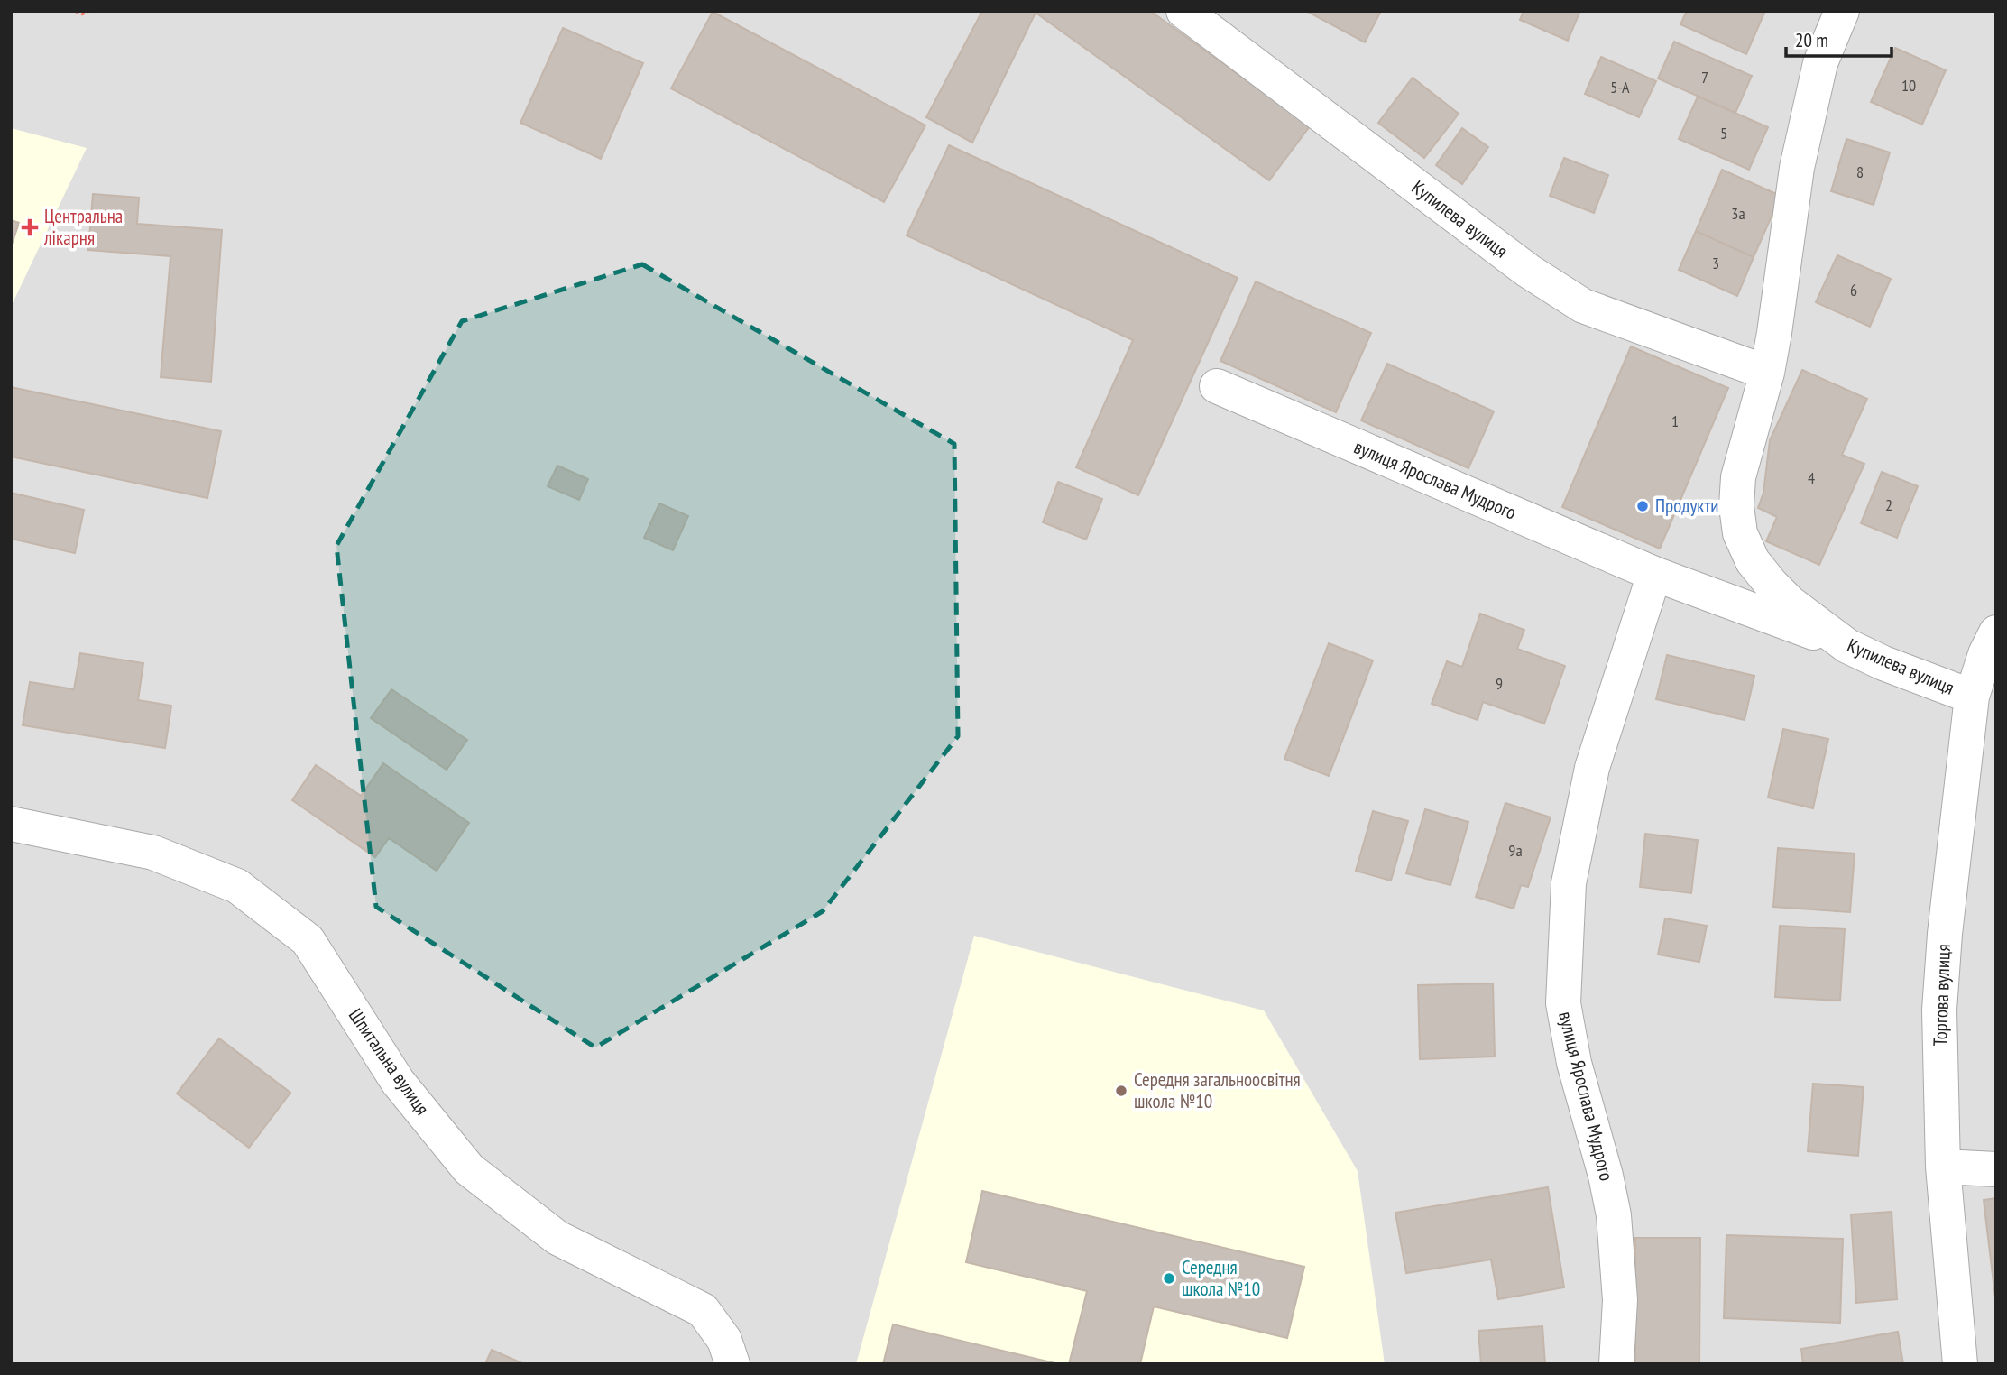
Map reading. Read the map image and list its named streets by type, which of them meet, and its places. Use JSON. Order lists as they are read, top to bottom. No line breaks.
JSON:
{"streets":{"street":["Купилева вулиця","вулиця Ярослава Мудрого","Торгова вулиця","Шпитальна вулиця"]},"crossings":[["Купилева вулиця","вулиця Ярослава Мудрого"],["Купилева вулиця","Торгова вулиця"]],"places":{"health":["Центральна лікарня"],"other":["Продукти","Середня загальноосвітня школа №10","Середня школа №10"]},"house_numbers":["7","10","5-А","5","8","3а","3","6","1","4","2","9","9а"],"scale_bar":"20 m"}
